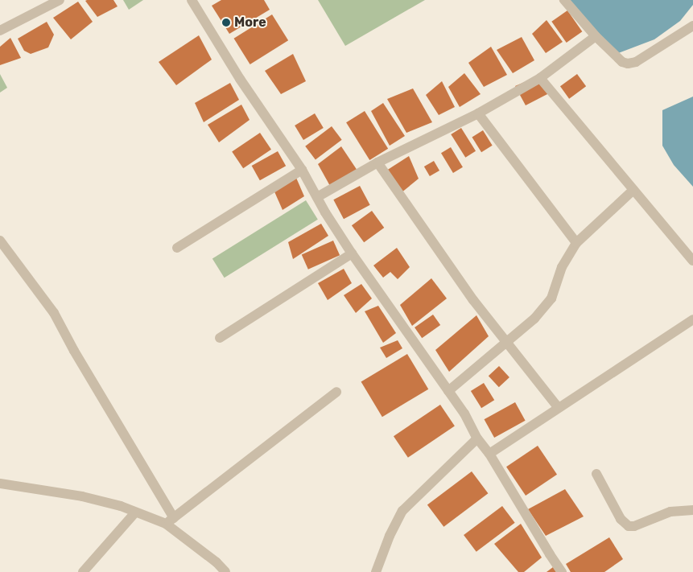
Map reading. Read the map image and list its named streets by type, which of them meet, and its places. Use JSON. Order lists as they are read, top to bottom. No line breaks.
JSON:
{"places":["More"]}
